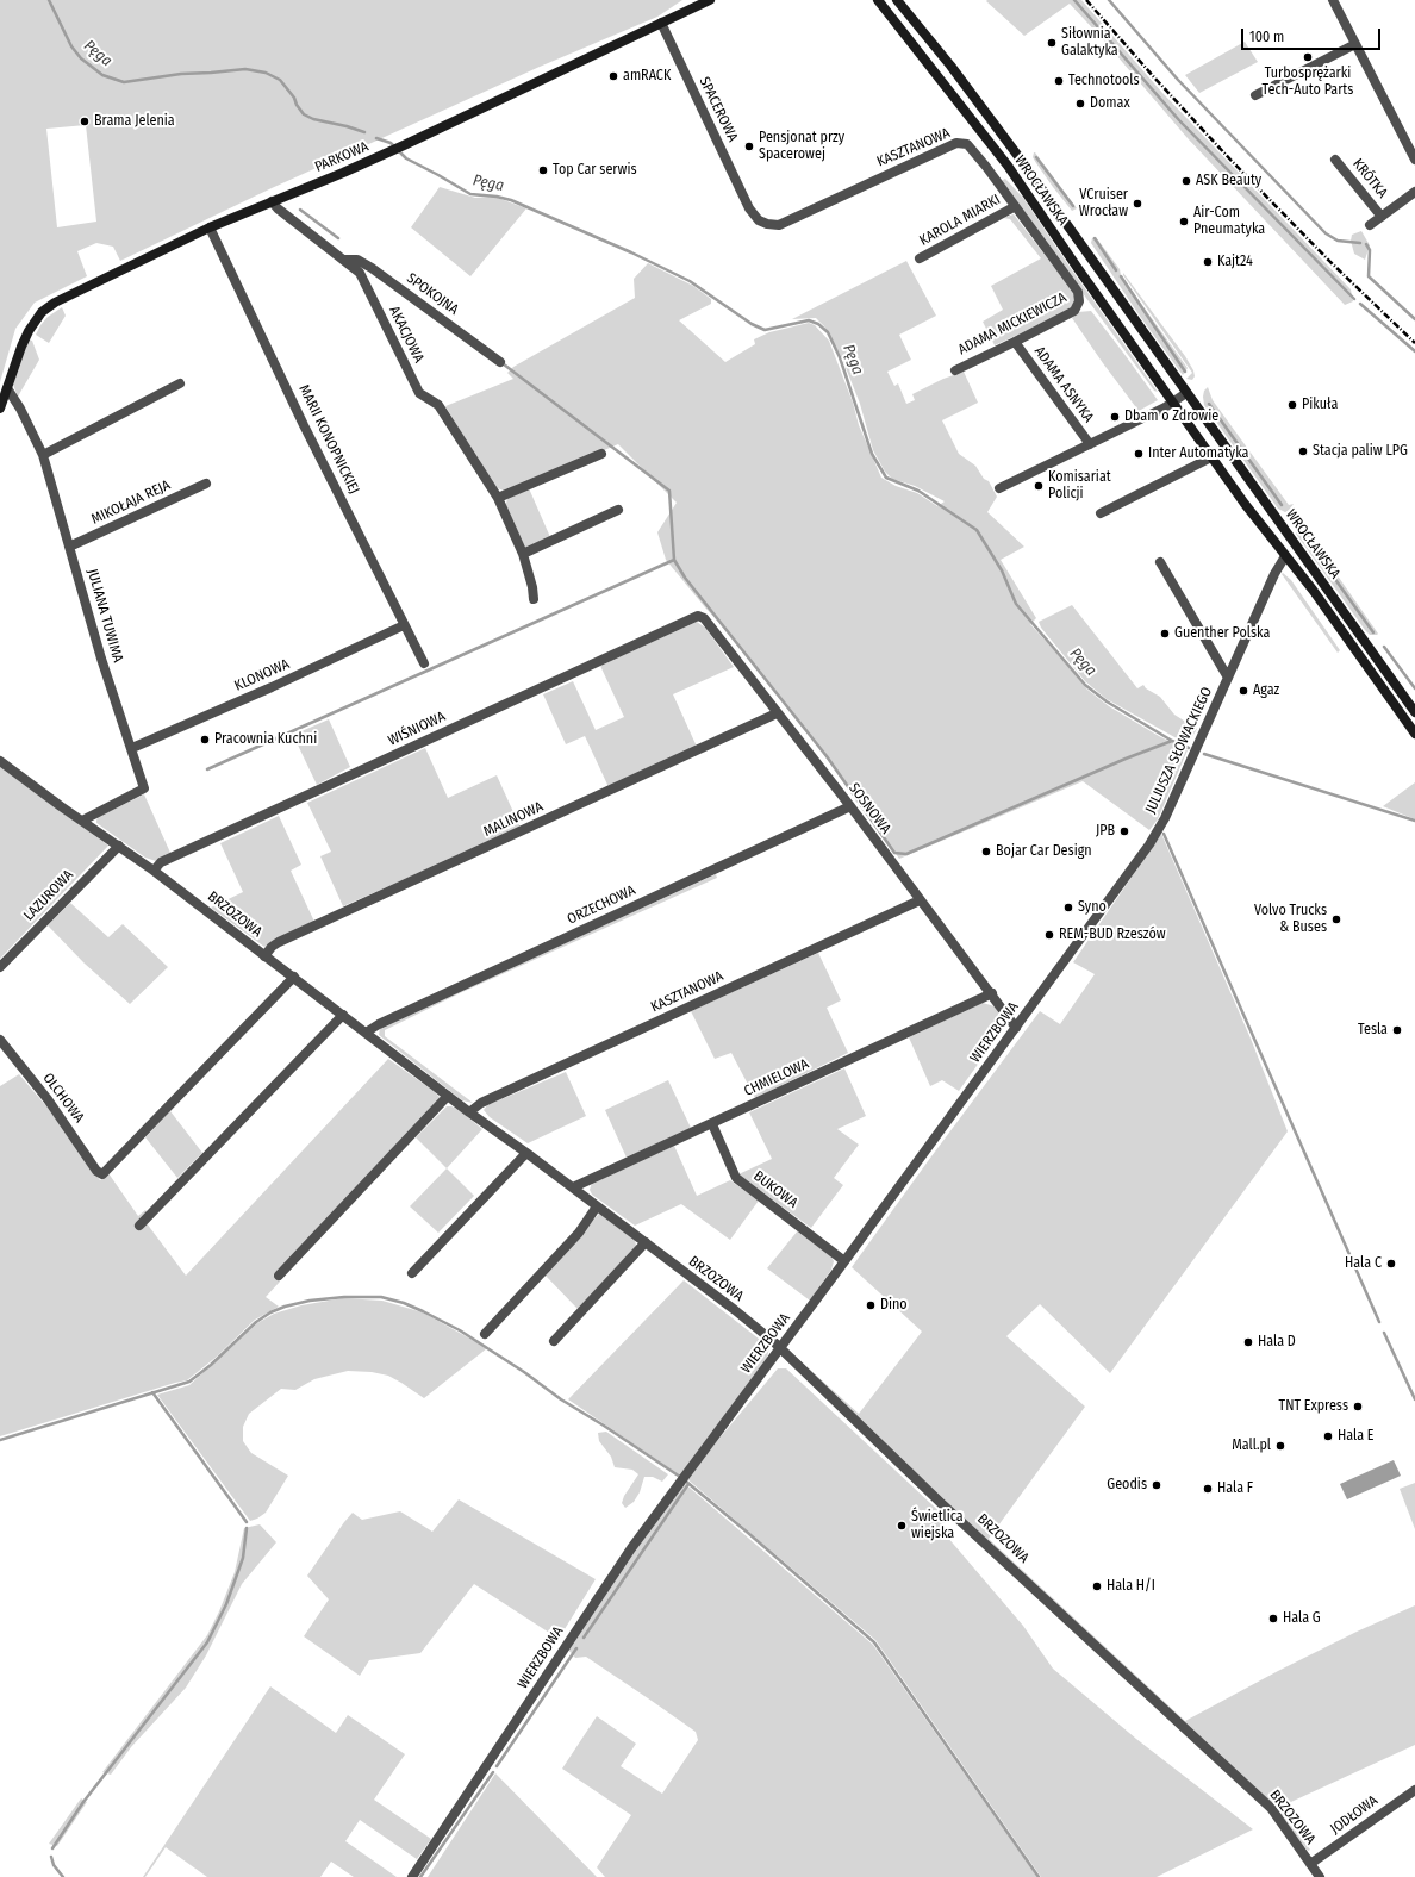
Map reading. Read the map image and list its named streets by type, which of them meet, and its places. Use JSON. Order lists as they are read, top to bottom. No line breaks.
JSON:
{"streets":{"main road":["PARKOWA","WROCŁAWSKA"],"street":["SPACEROWA","KASZTANOWA","KRÓTKA","KAROLA MIARKI","SPOKOJNA","ADAMA MICKIEWICZA","AKACJOWA","ADAMA ASNYKA","MARII KONOPNICKIEJ","MIKOŁAJA REJA","JULIANA TUWIMA","KLONOWA","WIŚNIOWA","JULIUSZA SŁOWACKIEGO","SOSNOWA","MALINOWA","LAZUROWA","ORZECHOWA","BRZOZOWA","WIERZBOWA","CHMIELOWA","OLCHOWA","BUKOWA","JODŁOWA"]},"crossings":[["SPACEROWA","KASZTANOWA"],["SPACEROWA","PARKOWA"],["KASZTANOWA","KAROLA MIARKI"],["KASZTANOWA","ADAMA MICKIEWICZA"],["KASZTANOWA","SOSNOWA"],["KASZTANOWA","BRZOZOWA"],["PARKOWA","AKACJOWA"],["PARKOWA","MARII KONOPNICKIEJ"],["PARKOWA","JULIANA TUWIMA"],["WROCŁAWSKA","JULIUSZA SŁOWACKIEGO"],["SPOKOJNA","AKACJOWA"],["ADAMA MICKIEWICZA","ADAMA ASNYKA"],["MARII KONOPNICKIEJ","KLONOWA"],["MIKOŁAJA REJA","JULIANA TUWIMA"],["JULIANA TUWIMA","KLONOWA"],["JULIANA TUWIMA","BRZOZOWA"],["WIŚNIOWA","SOSNOWA"],["WIŚNIOWA","BRZOZOWA"],["JULIUSZA SŁOWACKIEGO","WIERZBOWA"],["SOSNOWA","MALINOWA"],["SOSNOWA","ORZECHOWA"],["SOSNOWA","WIERZBOWA"],["SOSNOWA","CHMIELOWA"],["MALINOWA","BRZOZOWA"],["LAZUROWA","BRZOZOWA"],["ORZECHOWA","BRZOZOWA"],["BRZOZOWA","WIERZBOWA"],["BRZOZOWA","CHMIELOWA"],["BRZOZOWA","OLCHOWA"],["BRZOZOWA","JODŁOWA"],["WIERZBOWA","BUKOWA"],["CHMIELOWA","BUKOWA"]],"water":["Pęga"],"places":["Siłownia Galaktyka","Turbosprężarki Tech-Auto Parts","amRACK","Technotools","Domax","Brama Jelenia","Pensjonat przy Spacerowej","Top Car serwis","ASK Beauty","VCruiser Wrocław","Air-Com Pneumatyka","Kajt24","Pikuła","Dbam o Zdrowie","Stacja paliw LPG","Inter Automatyka","Komisariat Policji","Guenther Polska","Agaz","Pracownia Kuchni","JPB","Bojar Car Design","Syno","Volvo Trucks & Buses","REM-BUD Rzeszów","Tesla","Hala C","Dino","Hala D","TNT Express","Hala E","Mall.pl","Geodis","Hala F","Świetlica wiejska","Hala H/I","Hala G"],"scale_bar":"100 m"}
